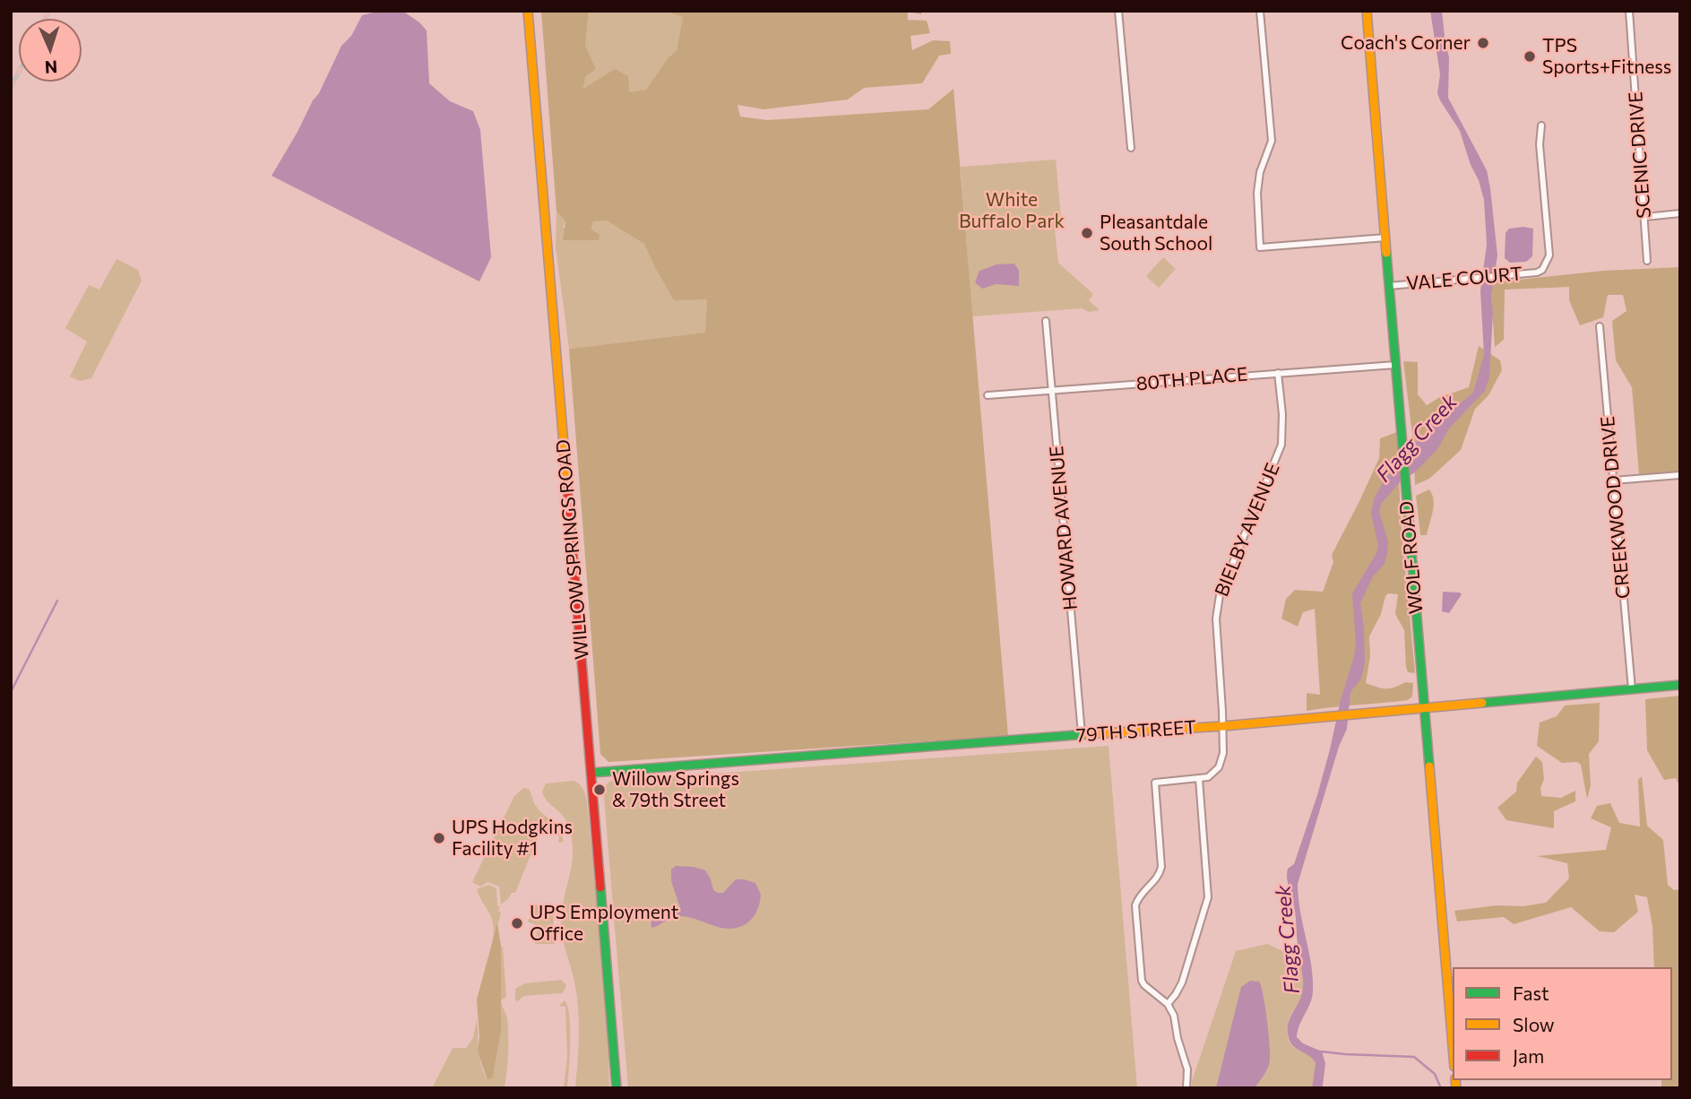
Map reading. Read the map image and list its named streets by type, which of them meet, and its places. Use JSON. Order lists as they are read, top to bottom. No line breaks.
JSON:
{"streets":{"street":["SCENIC DRIVE","VALE COURT","80TH PLACE","CREEKWOOD DRIVE","HOWARD AVENUE","BIELBY AVENUE","WILLOW SPRINGS ROAD","WOLF ROAD","79TH STREET"]},"crossings":[["VALE COURT","WOLF ROAD"],["80TH PLACE","HOWARD AVENUE"],["80TH PLACE","BIELBY AVENUE"],["80TH PLACE","WOLF ROAD"],["CREEKWOOD DRIVE","79TH STREET"],["HOWARD AVENUE","79TH STREET"],["BIELBY AVENUE","79TH STREET"],["WILLOW SPRINGS ROAD","79TH STREET"],["WOLF ROAD","79TH STREET"]],"water":["Flagg Creek"],"parks":["White Buffalo Park"],"places":["Coach's Corner","TPS Sports+Fitness","Pleasantdale South School","Willow Springs & 79th Street","UPS Hodgkins Facility #1","UPS Employment Office"],"legend":["Fast","Slow","Jam"],"north":"bottom"}
